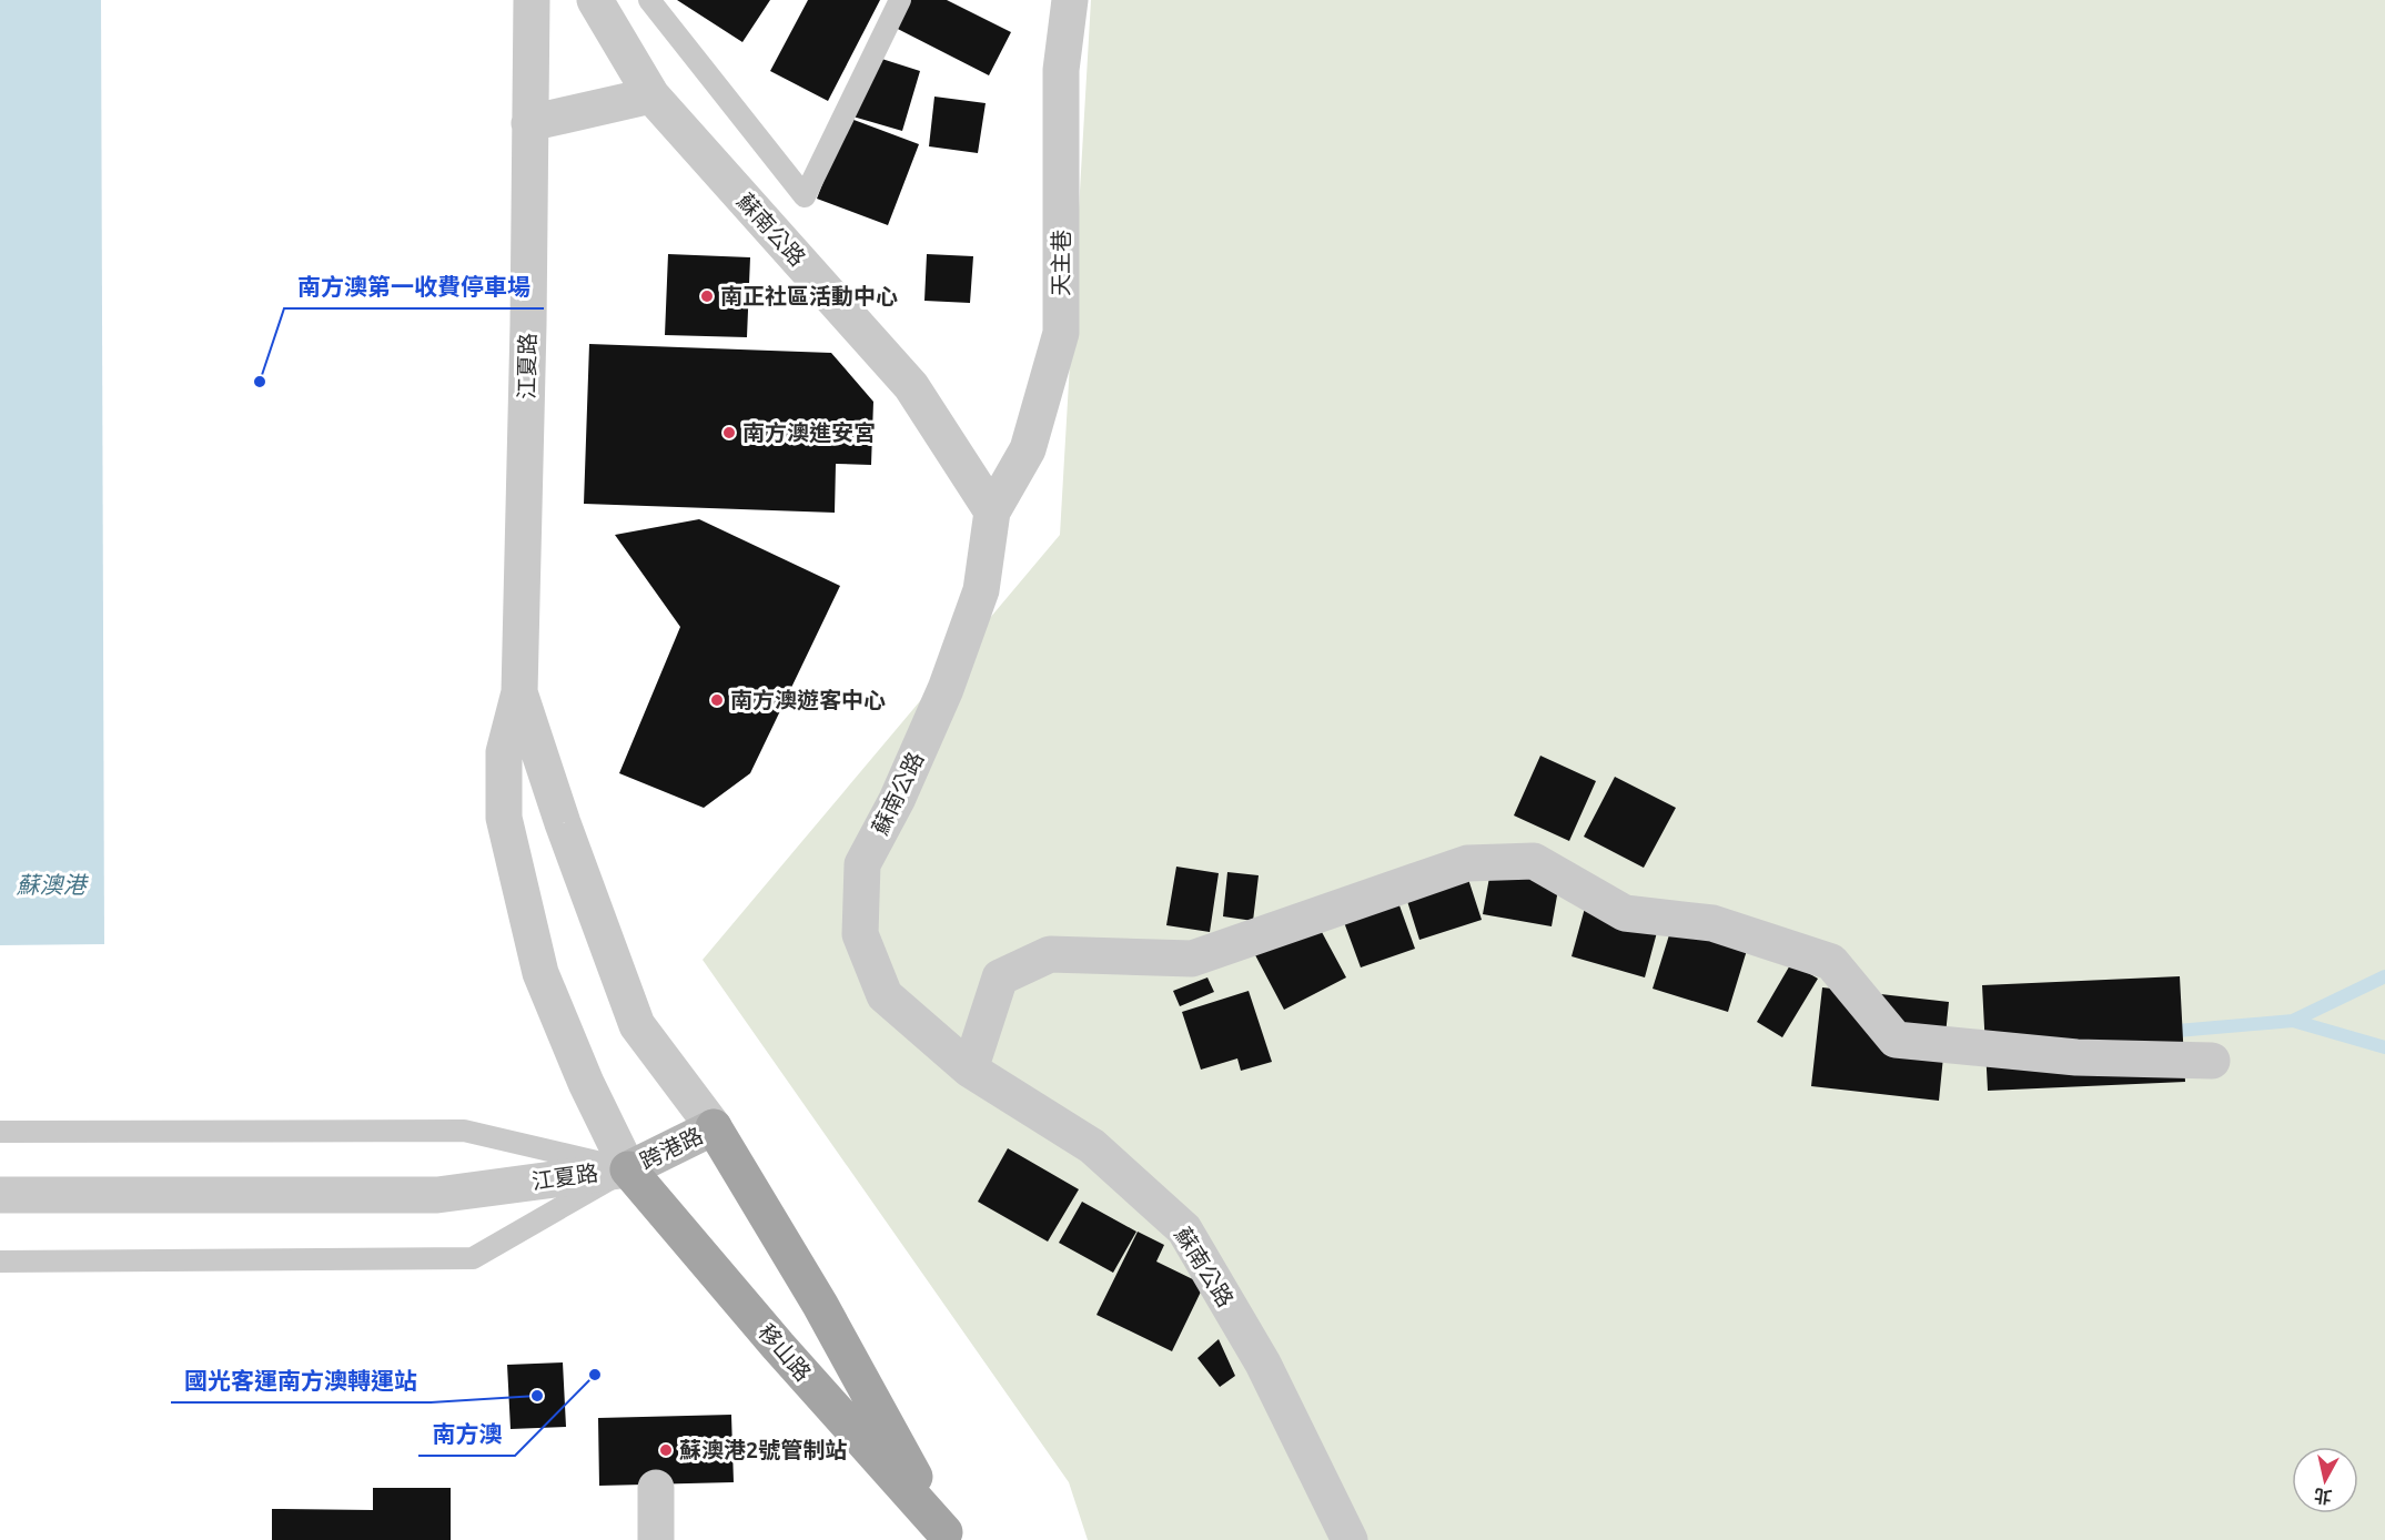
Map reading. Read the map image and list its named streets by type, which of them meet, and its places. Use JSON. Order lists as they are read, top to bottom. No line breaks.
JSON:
{"streets":{"main road":["移山路"],"street":["蘇南公路","天主巷","江夏路","跨港路"]},"crossings":[["蘇南公路","天主巷"],["江夏路","跨港路"],["江夏路","移山路"],["跨港路","移山路"]],"water":["蘇澳港"],"places":["南正社區活動中心","南方澳第一收費停車場","南方澳進安宮","南方澳遊客中心","南方澳","國光客運南方澳轉運站","蘇澳港2號管制站"],"north":"bottom"}
